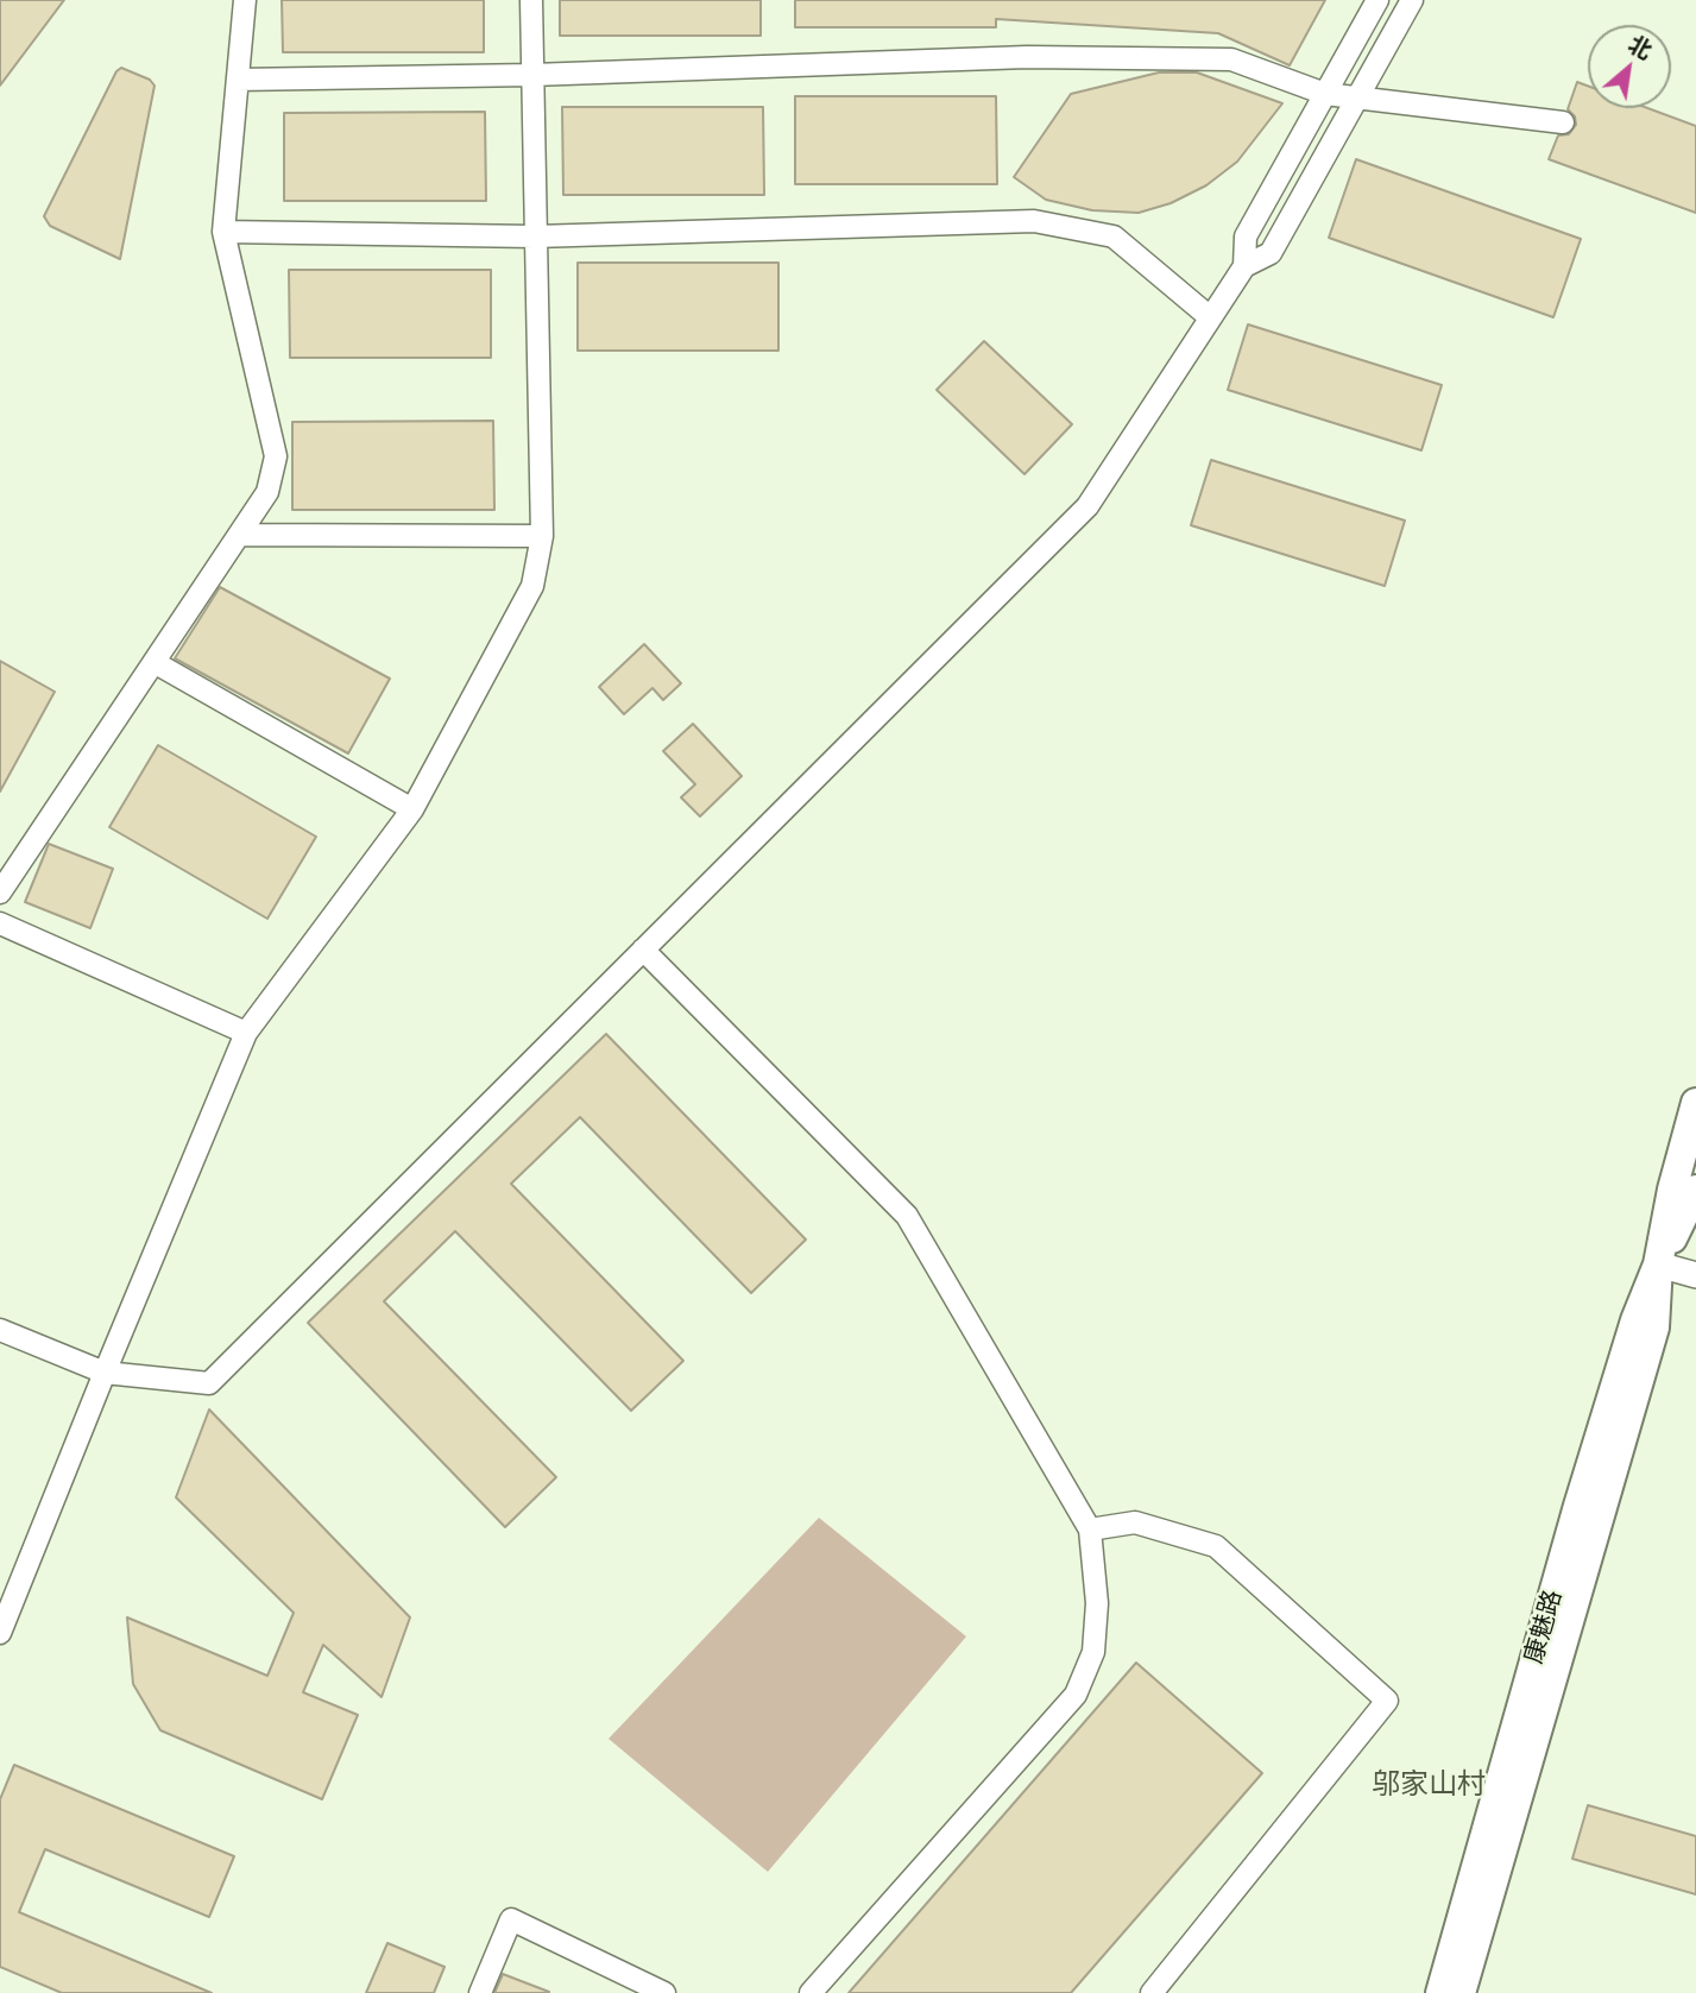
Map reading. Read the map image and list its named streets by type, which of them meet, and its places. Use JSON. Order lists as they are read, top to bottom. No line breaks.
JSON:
{"streets":{"main road":["康魅路"]},"districts":["邬家山村"],"north":"top right"}
